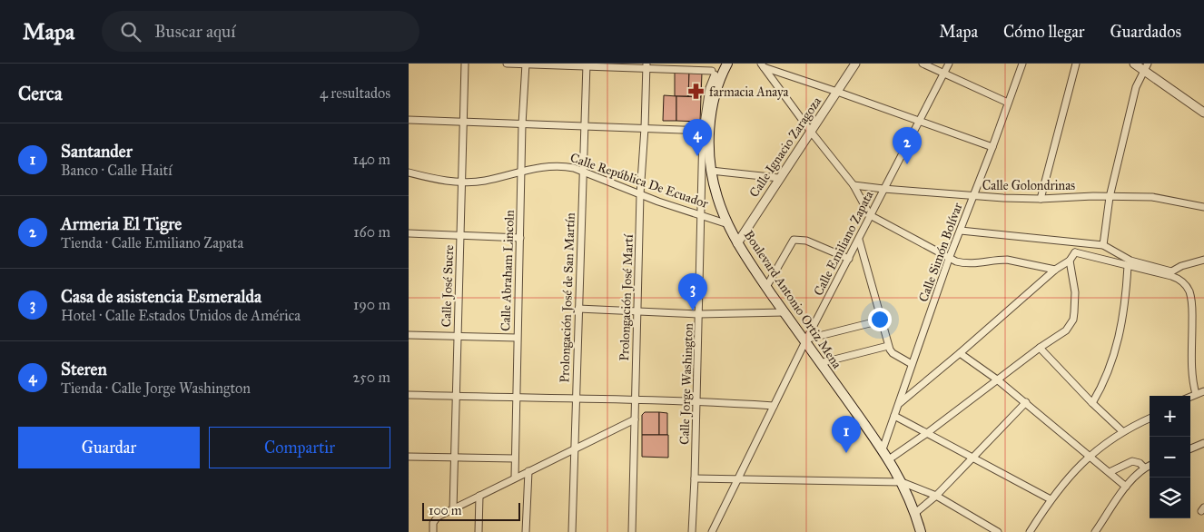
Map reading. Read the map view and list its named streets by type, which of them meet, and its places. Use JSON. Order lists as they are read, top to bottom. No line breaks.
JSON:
{"streets":{"main road":["Boulevard Antonio Ortiz Mena"],"street":["Calle Ignacio Zaragoza","Calle República De Ecuador","Calle Golondrinas","Calle Emiliano Zapata","Calle Simón Bolívar","Calle Abraham Lincoln","Calle José Sucre","Prolongación José de San Martín","Prolongación José Martí","Calle Jorge Washington"]},"crossings":[["Calle Ignacio Zaragoza","Boulevard Antonio Ortiz Mena"],["Calle República De Ecuador","Calle Abraham Lincoln"],["Calle República De Ecuador","Calle José Sucre"],["Calle República De Ecuador","Prolongación José de San Martín"],["Calle República De Ecuador","Prolongación José Martí"],["Calle República De Ecuador","Boulevard Antonio Ortiz Mena"],["Calle República De Ecuador","Calle Jorge Washington"],["Calle Golondrinas","Calle Emiliano Zapata"],["Calle Golondrinas","Calle Simón Bolívar"],["Calle Emiliano Zapata","Boulevard Antonio Ortiz Mena"],["Calle Simón Bolívar","Boulevard Antonio Ortiz Mena"],["Boulevard Antonio Ortiz Mena","Calle Jorge Washington"]],"places":{"pharmacy":["farmacia Anaya"]},"scale_bar":"100 m","page":{"header":"Mapa","search":"Buscar aquí","nav":["Mapa","Cómo llegar","Guardados"],"heading":["Cerca","4 resultados"],"pins":["4","2","3","1"],"list":[{"mark":"1","name":"Santander","note":"Banco · Calle Haití","value":"140 m"},{"mark":"2","name":"Armeria El Tigre","note":"Tienda · Calle Emiliano Zapata","value":"160 m"},{"mark":"3","name":"Casa de asistencia Esmeralda","note":"Hotel · Calle Estados Unidos de América","value":"190 m"},{"mark":"4","name":"Steren","note":"Tienda · Calle Jorge Washington","value":"250 m"}],"map_buttons":["+","−"],"buttons":["Guardar","Compartir"],"scale":"100 m"}}
